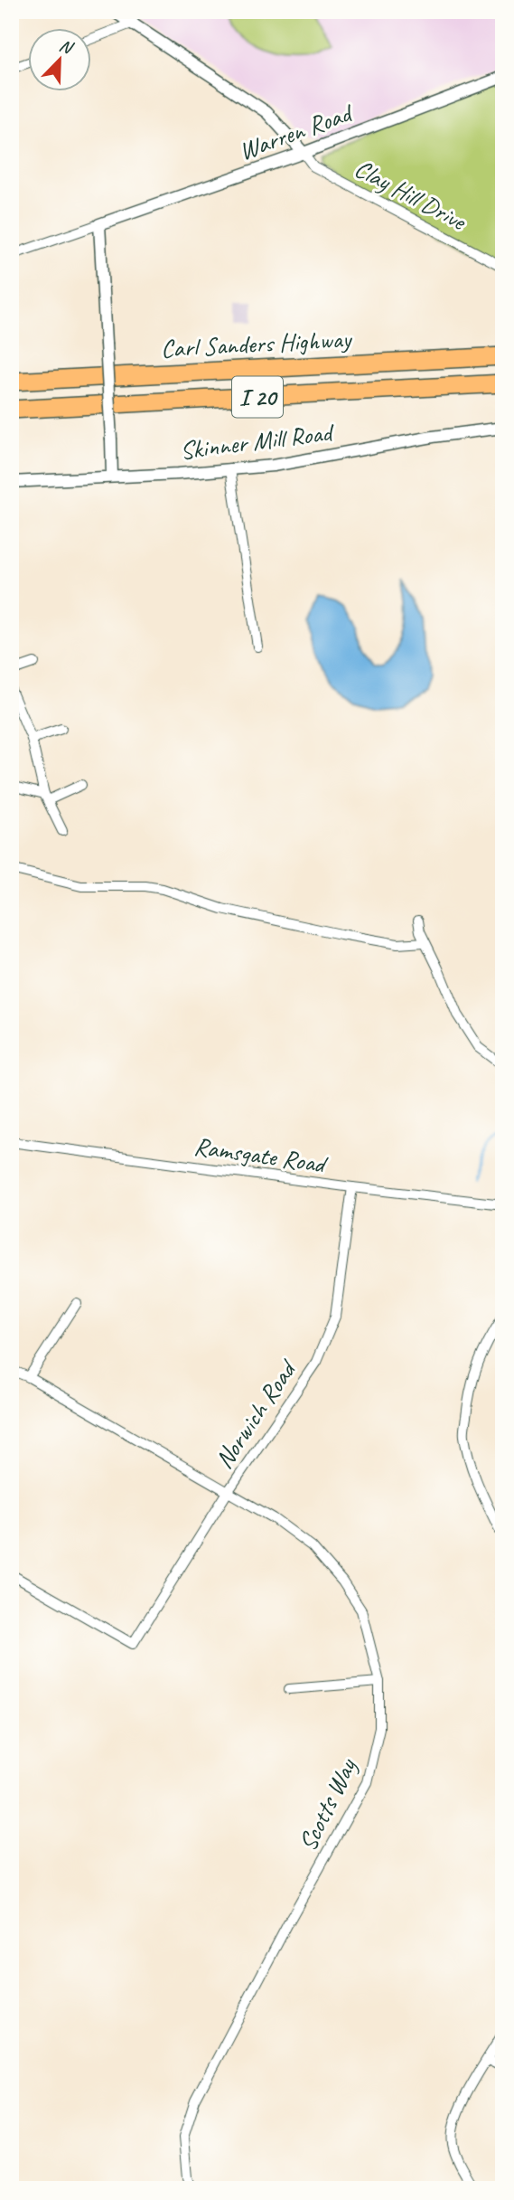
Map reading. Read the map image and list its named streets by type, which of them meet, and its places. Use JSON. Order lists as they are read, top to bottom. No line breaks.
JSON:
{"streets":{"highway":["Carl Sanders Highway","I 20"],"street":["Warren Road","Clay Hill Drive","Skinner Mill Road","Ramsgate Road","Norwich Road","Scotts Way"]},"crossings":[["Warren Road","Clay Hill Drive"],["Ramsgate Road","Norwich Road"],["Norwich Road","Scotts Way"]],"north":"top right"}
